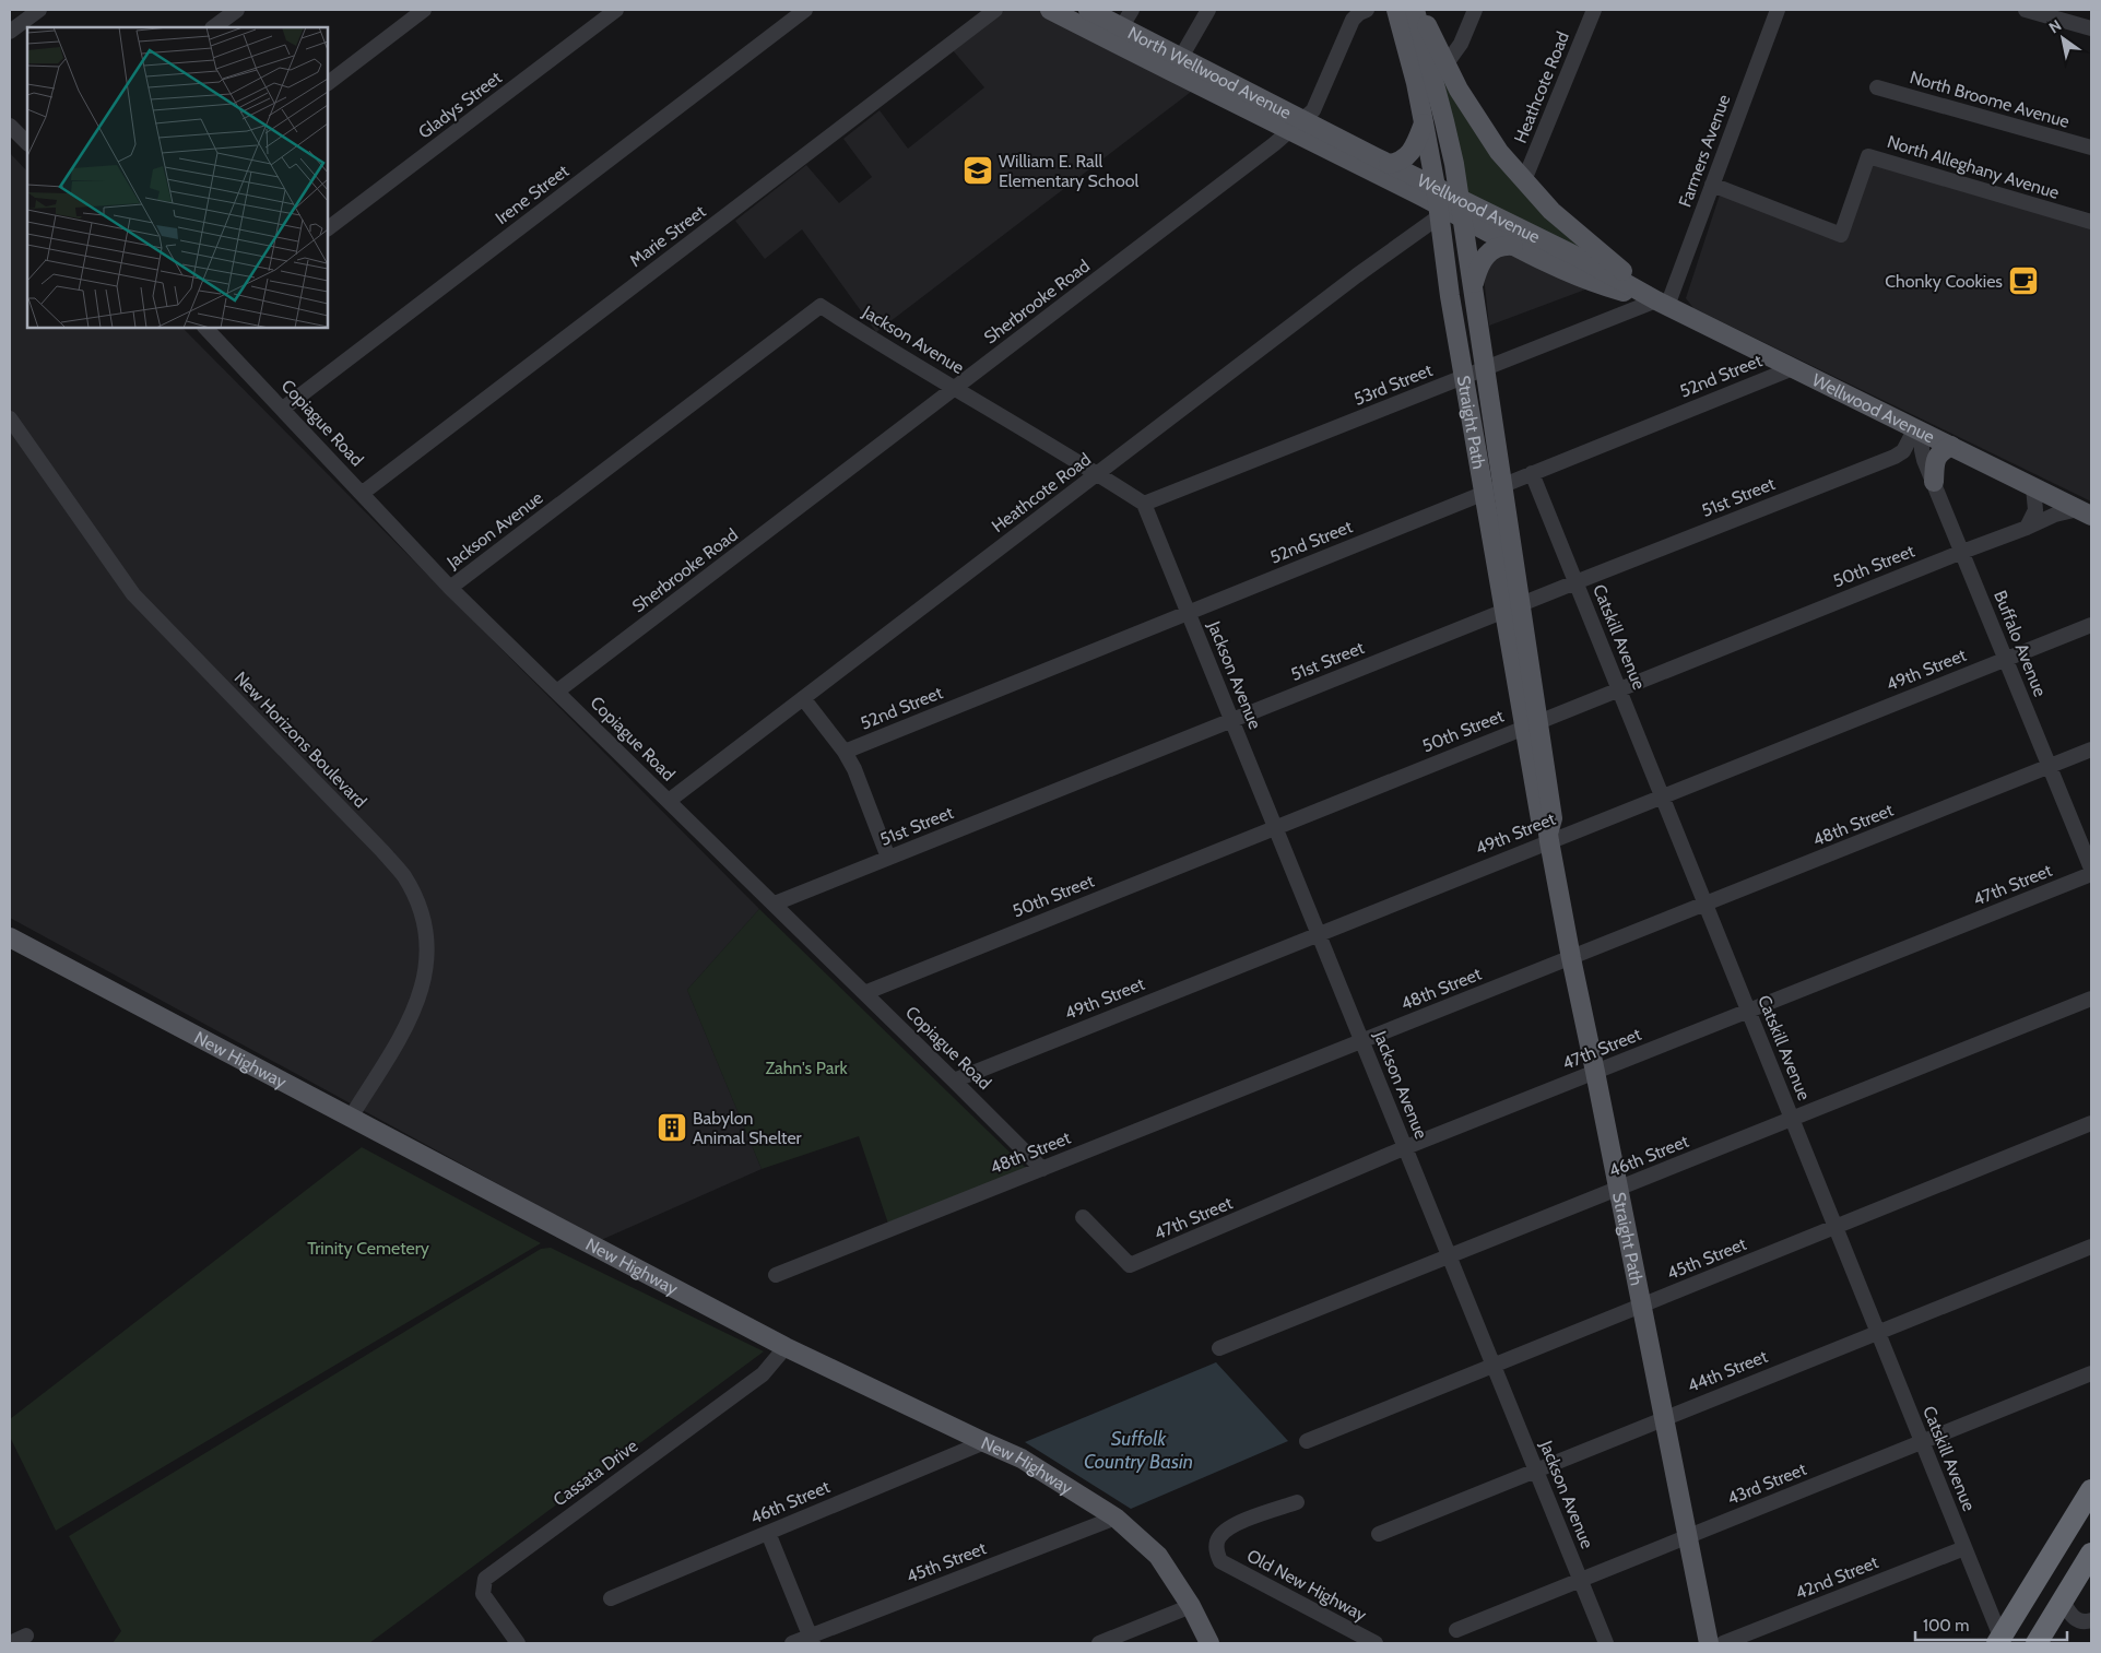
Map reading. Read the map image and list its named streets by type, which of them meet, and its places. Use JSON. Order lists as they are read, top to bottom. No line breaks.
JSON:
{"streets":{"main road":["North Wellwood Avenue","Wellwood Avenue","Straight Path","New Highway"],"street":["Heathcote Road","North Broome Avenue","Gladys Street","Farmers Avenue","North Alleghany Avenue","Irene Street","Marie Street","Sherbrooke Road","Jackson Avenue","52nd Street","53rd Street","Copiague Road","51st Street","50th Street","Catskill Avenue","Buffalo Avenue","49th Street","New Horizons Boulevard","48th Street","47th Street","46th Street","45th Street","44th Street","Cassata Drive","43rd Street","42nd Street","Old New Highway"]},"crossings":[["North Wellwood Avenue","Wellwood Avenue"],["North Wellwood Avenue","Sherbrooke Road"],["Heathcote Road","Wellwood Avenue"],["Heathcote Road","Jackson Avenue"],["Heathcote Road","Copiague Road"],["Heathcote Road","Straight Path"],["Farmers Avenue","North Alleghany Avenue"],["Farmers Avenue","Wellwood Avenue"],["Farmers Avenue","53rd Street"],["Irene Street","Copiague Road"],["Wellwood Avenue","Sherbrooke Road"],["Wellwood Avenue","52nd Street"],["Wellwood Avenue","53rd Street"],["Wellwood Avenue","Straight Path"],["Wellwood Avenue","51st Street"],["Wellwood Avenue","50th Street"],["Wellwood Avenue","Buffalo Avenue"],["Marie Street","Copiague Road"],["Sherbrooke Road","Jackson Avenue"],["Sherbrooke Road","Copiague Road"],["Jackson Avenue","52nd Street"],["Jackson Avenue","53rd Street"],["Jackson Avenue","Copiague Road"],["Jackson Avenue","51st Street"],["Jackson Avenue","50th Street"],["Jackson Avenue","49th Street"],["Jackson Avenue","48th Street"],["Jackson Avenue","47th Street"],["Jackson Avenue","46th Street"],["Jackson Avenue","45th Street"],["Jackson Avenue","44th Street"],["Jackson Avenue","43rd Street"],["52nd Street","Straight Path"],["52nd Street","Catskill Avenue"],["53rd Street","Straight Path"],["Copiague Road","51st Street"],["Copiague Road","50th Street"],["Copiague Road","49th Street"],["Copiague Road","48th Street"],["Straight Path","51st Street"],["Straight Path","50th Street"],["Straight Path","49th Street"],["Straight Path","48th Street"],["Straight Path","47th Street"],["Straight Path","46th Street"],["Straight Path","45th Street"],["Straight Path","44th Street"],["Straight Path","43rd Street"],["51st Street","Catskill Avenue"],["51st Street","Buffalo Avenue"],["50th Street","Catskill Avenue"],["50th Street","Buffalo Avenue"],["Catskill Avenue","49th Street"],["Catskill Avenue","48th Street"],["Catskill Avenue","47th Street"],["Catskill Avenue","46th Street"],["Catskill Avenue","45th Street"],["Catskill Avenue","44th Street"],["Catskill Avenue","43rd Street"],["Catskill Avenue","42nd Street"],["Buffalo Avenue","49th Street"],["Buffalo Avenue","48th Street"],["New Horizons Boulevard","New Highway"],["New Highway","46th Street"],["New Highway","45th Street"],["New Highway","Cassata Drive"]],"water":["Suffolk Country Basin"],"parks":["Zahn's Park","Trinity Cemetery"],"places":{"school or university":["William E. Rall Elementary School"],"cafe":["Chonky Cookies"],"building":["Babylon Animal Shelter"]},"scale_bar":"100 m","north":"top left"}
